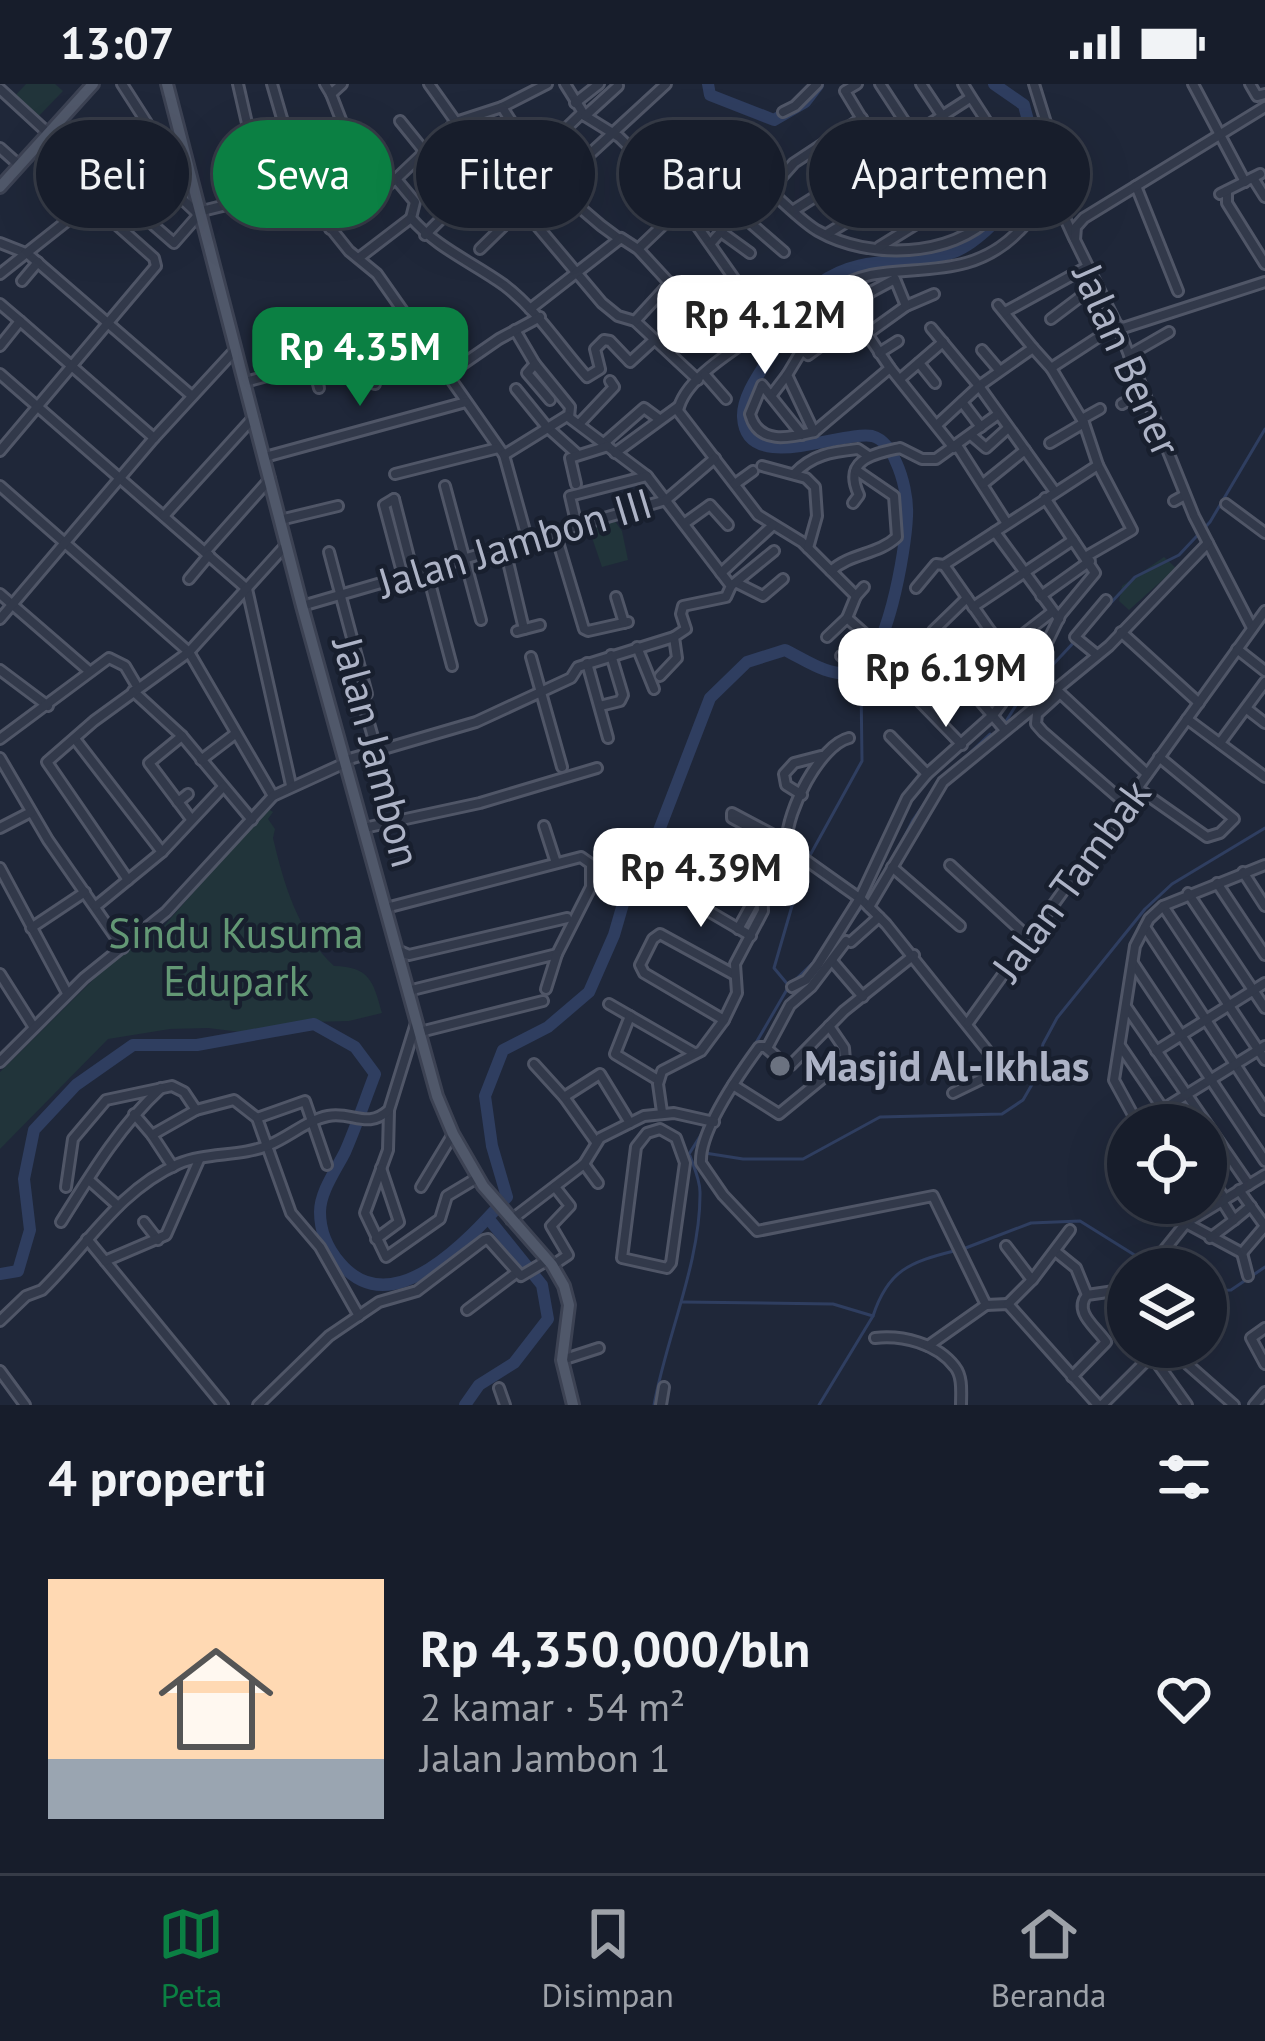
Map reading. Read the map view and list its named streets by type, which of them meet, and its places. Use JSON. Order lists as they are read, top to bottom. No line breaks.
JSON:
{"streets":{"main road":["Jalan Jambon"],"street":["Jalan Bener","Jalan Jambon III","Jalan Tambak"]},"crossings":[["Jalan Bener","Jalan Tambak"],["Jalan Jambon III","Jalan Jambon"]],"parks":["Sindu Kusuma Edupark"],"places":["Masjid Al-Ikhlas"],"page":{"status":"13:07","chip":["Beli","Sewa","Filter","Baru","Apartemen"],"price":["Rp 4.12M","Rp 4.35M","Rp 6.19M","Rp 4.39M"],"heading":"4 properti","list":[{"name":"Rp 4,350,000/bln","note":"2 kamar · 54 m² · Jalan Jambon 1"}],"tabs":["Peta","Disimpan","Beranda"]}}
